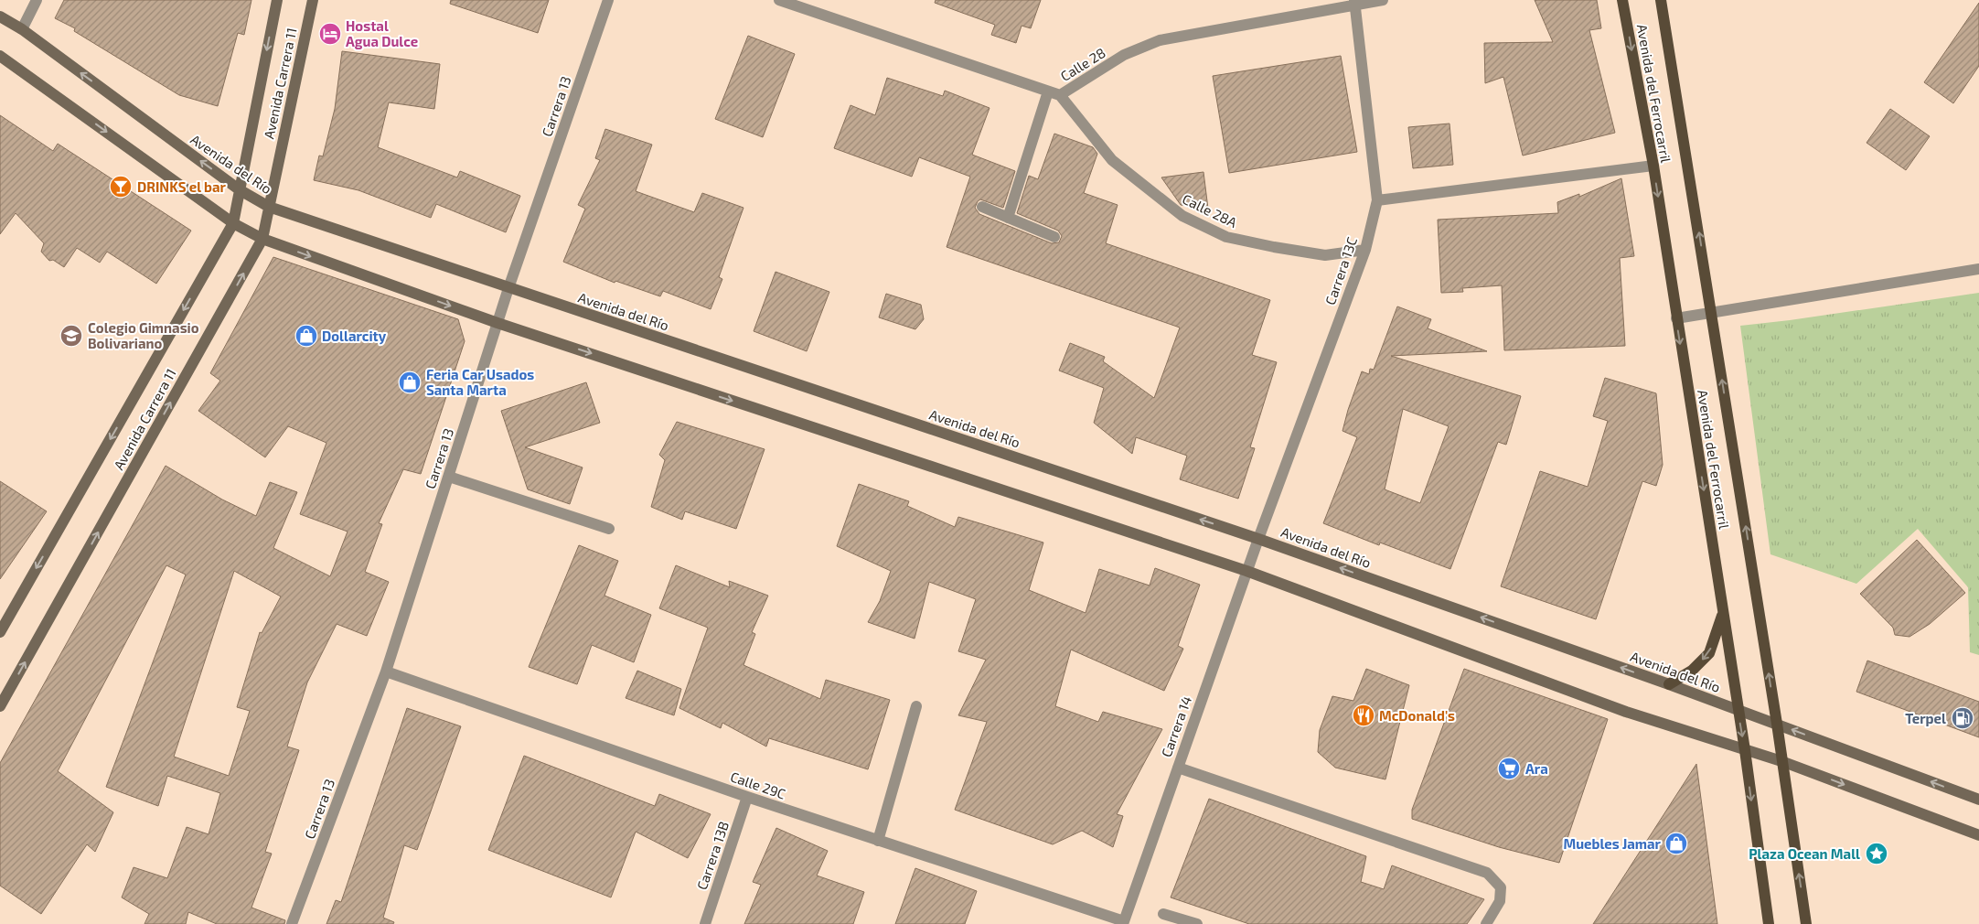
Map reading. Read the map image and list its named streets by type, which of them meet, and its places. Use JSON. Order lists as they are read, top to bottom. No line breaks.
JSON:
{"streets":{"main road":["Avenida Carrera 11","Avenida del Ferrocarril","Avenida del Río"],"street":["Calle 28","Carrera 13","Calle 28A","Carrera 13C","Carrera 14","Calle 29C","Carrera 13B"]},"crossings":[["Calle 28","Calle 28A"],["Calle 28","Carrera 13C"],["Avenida Carrera 11","Avenida del Río"],["Avenida del Ferrocarril","Avenida del Río"],["Carrera 13","Avenida del Río"],["Carrera 13","Calle 29C"],["Avenida del Río","Carrera 13C"],["Avenida del Río","Carrera 14"],["Calle 28A","Carrera 13C"],["Carrera 13C","Carrera 14"],["Carrera 14","Calle 29C"],["Calle 29C","Carrera 13B"]],"places":{"hotel":["Hostal Agua Dulce"],"bar":["DRINKS el bar"],"school or university":["Colegio Gimnasio Bolivariano"],"shop":["Dollarcity","Feria Car Usados Santa Marta","Muebles Jamar"],"restaurant":["McDonald's"],"fuel station":["Terpel"],"supermarket":["Ara"],"place":["Plaza Ocean Mall"]}}
